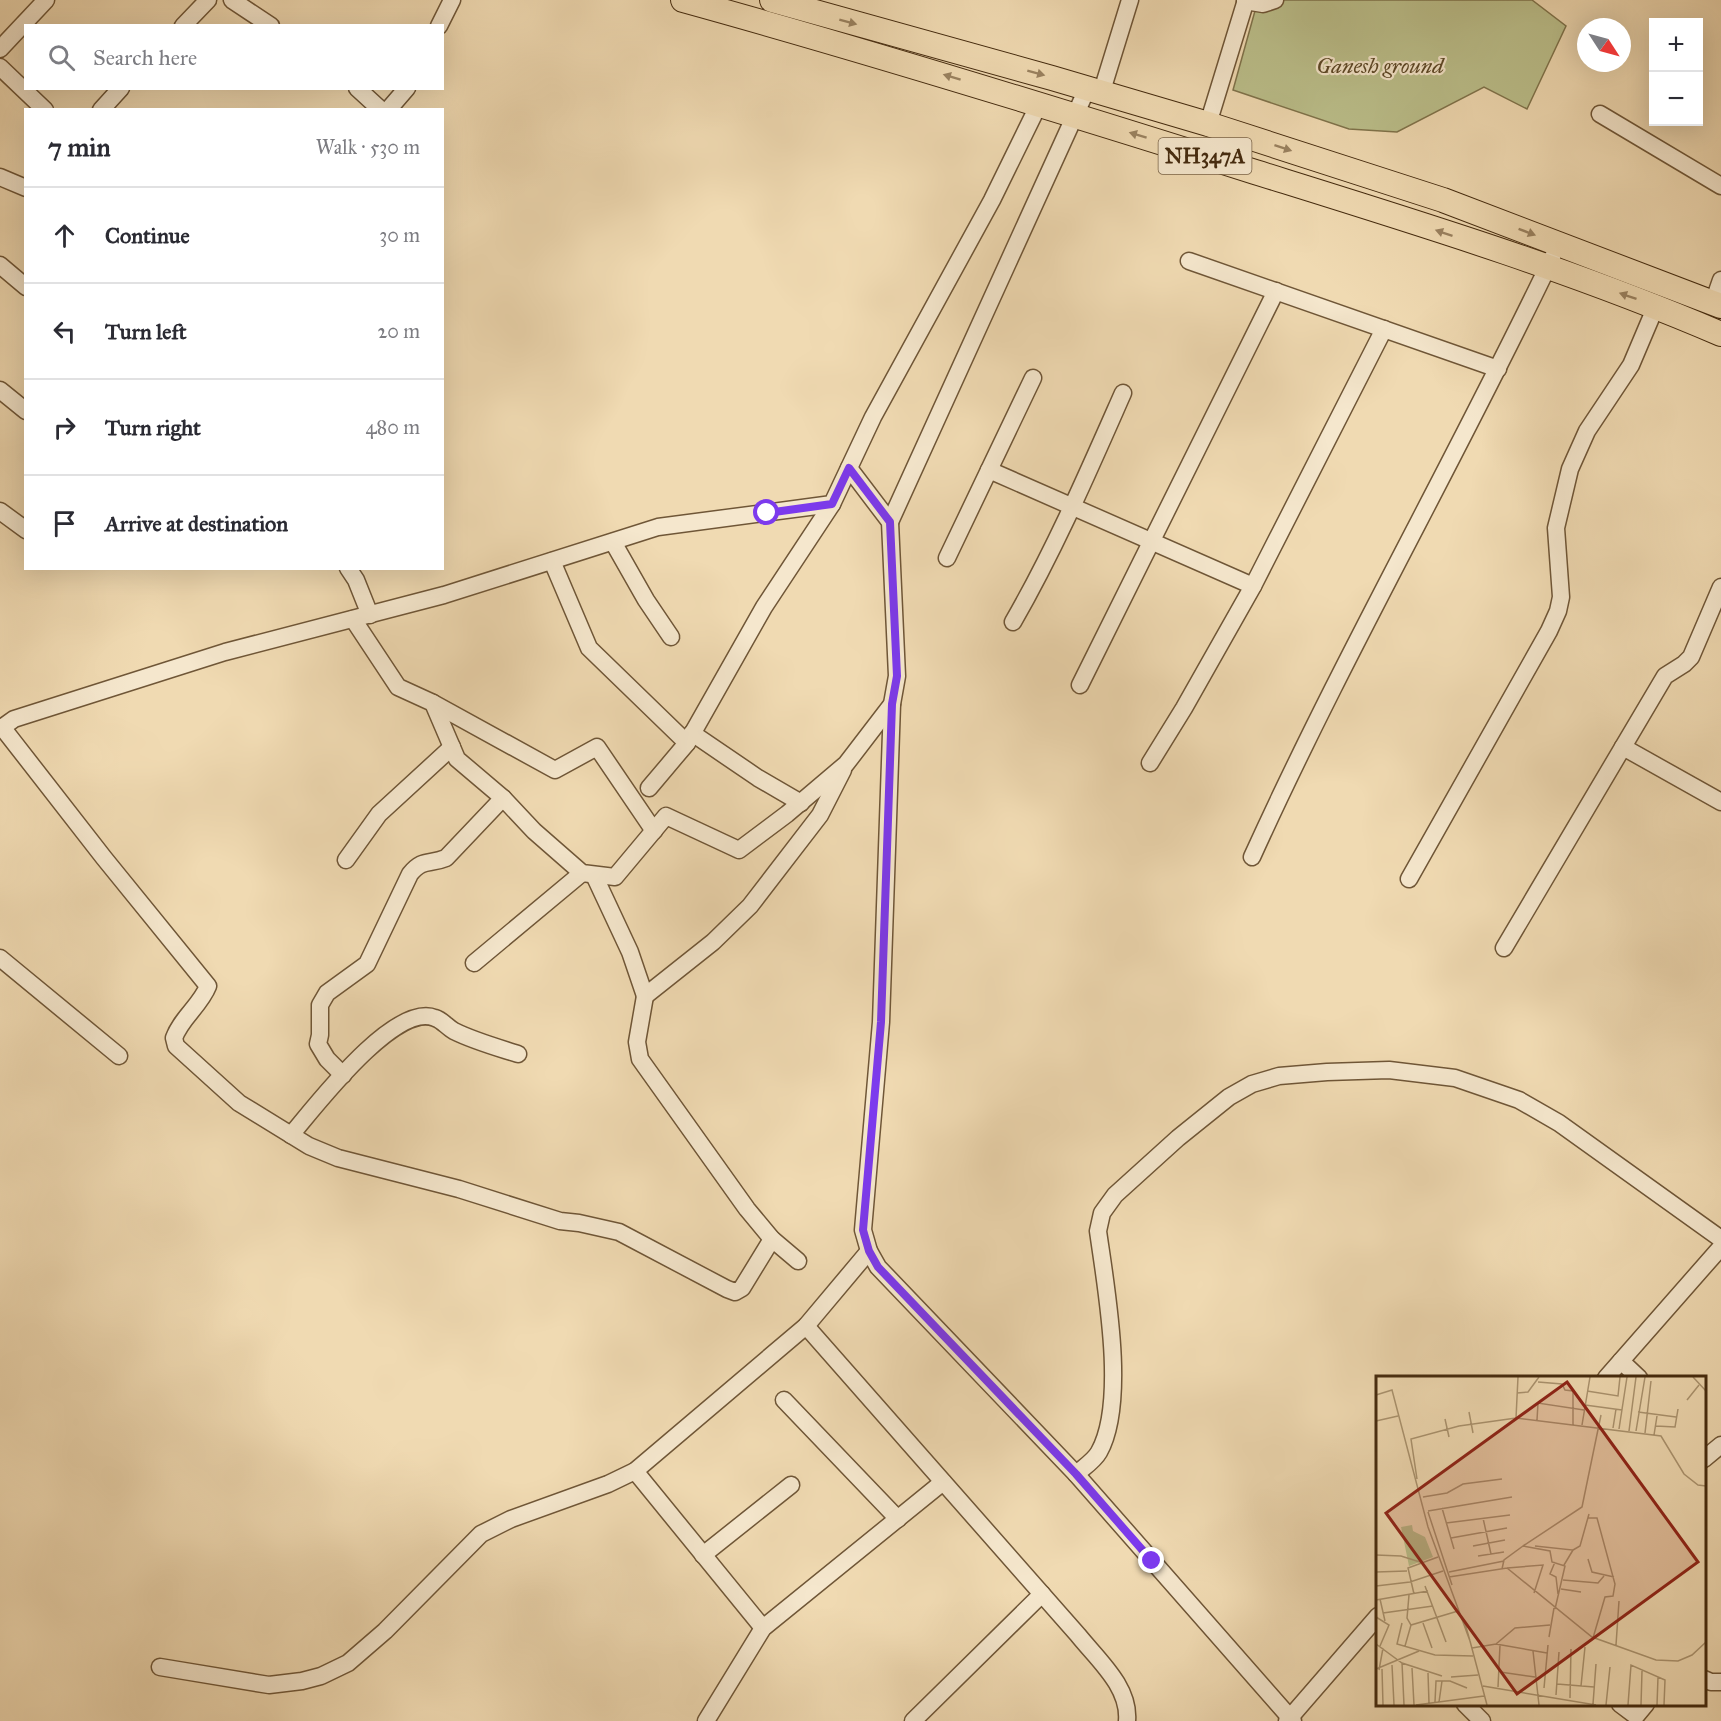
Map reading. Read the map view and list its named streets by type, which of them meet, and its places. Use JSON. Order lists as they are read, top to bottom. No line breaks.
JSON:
{"streets":{"highway":["NH347A"]},"parks":["Ganesh ground"],"north":"bottom right","page":{"map_buttons":["+","−"],"search":"Search here","heading":["7 min","Walk · 530 m"],"list":[["Continue","30 m"],["Turn left","20 m"],["Turn right","480 m"],"Arrive at destination"]}}
